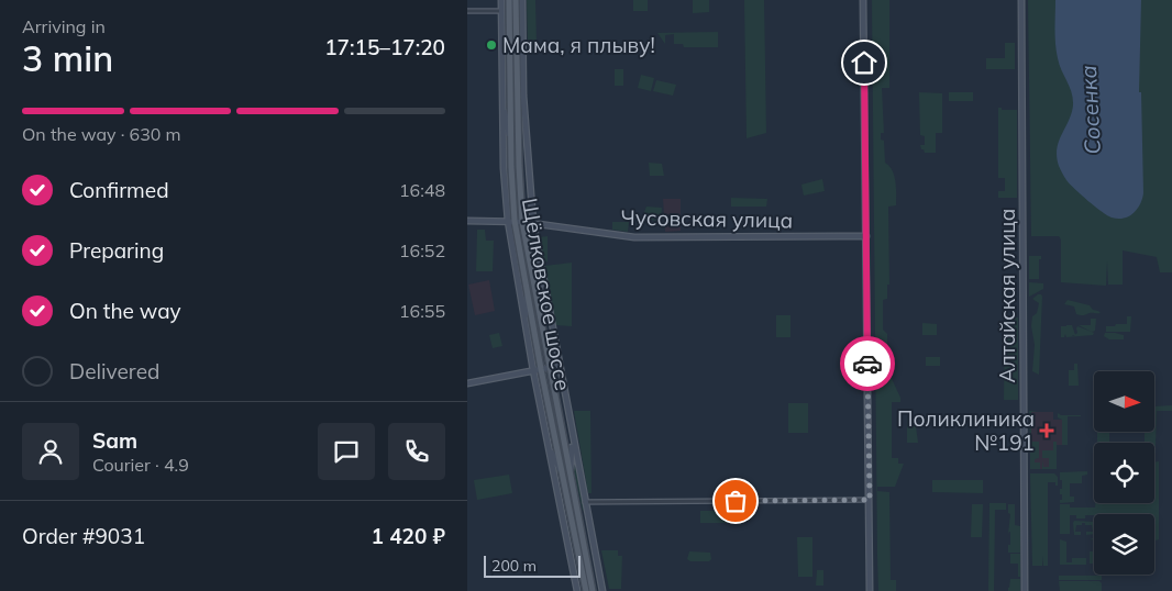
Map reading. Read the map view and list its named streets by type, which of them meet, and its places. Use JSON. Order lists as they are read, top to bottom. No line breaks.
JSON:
{"streets":{"main road":["Щёлковское шоссе"],"street":["Чусовская улица","Алтайская улица"]},"crossings":[["Чусовская улица","Щёлковское шоссе"]],"water":["Сосенка"],"places":{"other":["Мама, я плыву!"],"health":["Поликлиника №191"]},"scale_bar":"200 m","north":"right","page":{"heading":["3 min","Arriving in","17:15–17:20"],"panel":["Sam","Courier · 4.9","Order #9031","1 420 ₽"],"bar":"On the way · 630 m","list":[["Confirmed","16:48"],["Preparing","16:52"],["On the way","16:55"],"Delivered"],"scale":"200 m"}}
